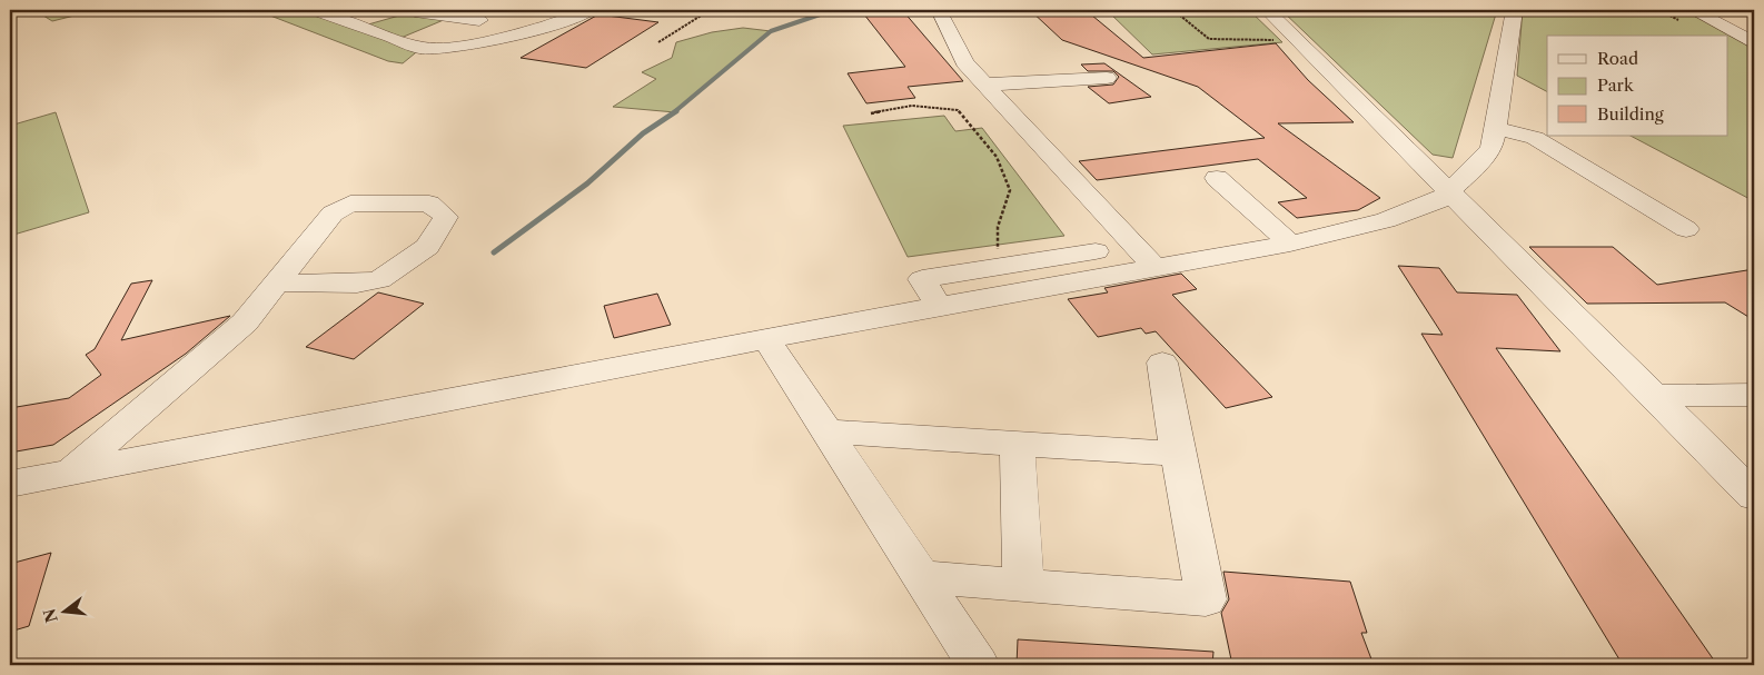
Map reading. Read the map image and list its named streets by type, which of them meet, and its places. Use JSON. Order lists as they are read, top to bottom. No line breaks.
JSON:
{"legend":["Road","Park","Building"],"north":"left"}
